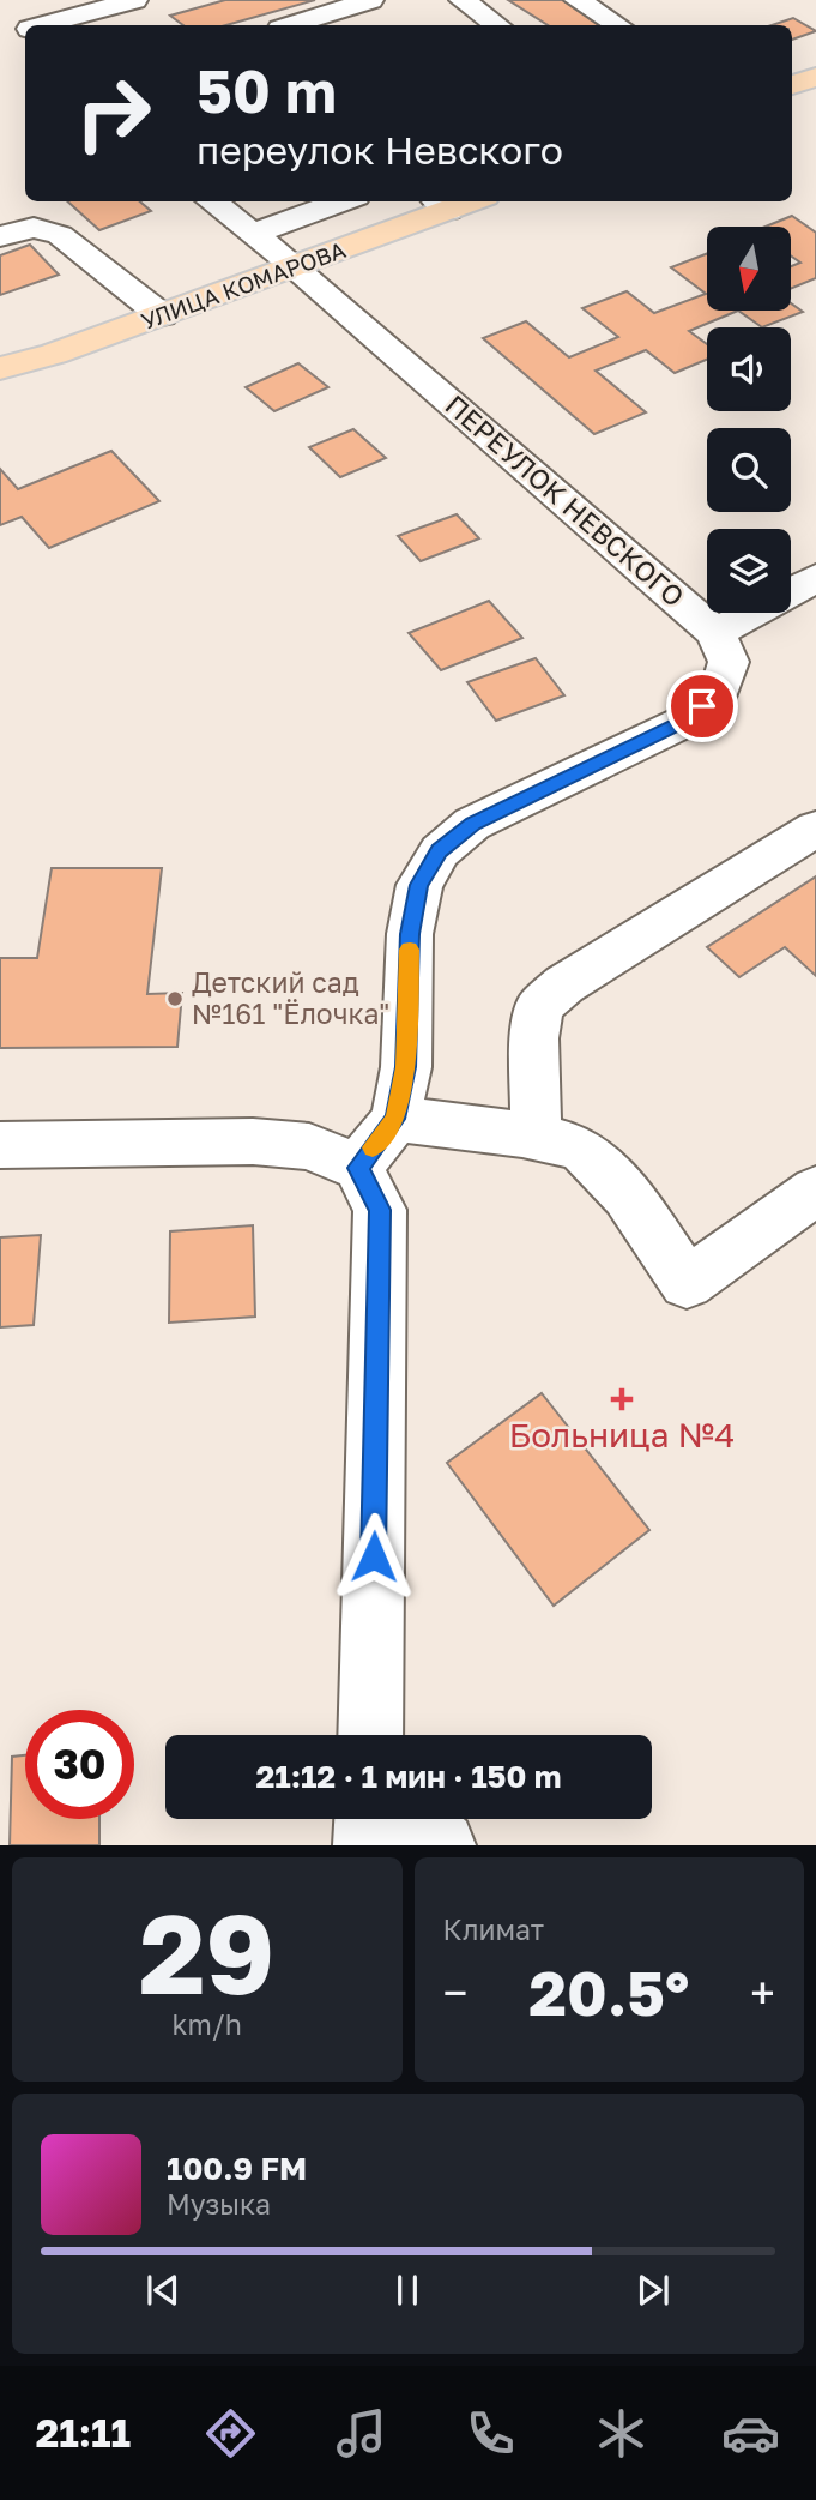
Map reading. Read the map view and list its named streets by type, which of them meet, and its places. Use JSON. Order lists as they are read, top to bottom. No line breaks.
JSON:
{"streets":{"main road":["УЛИЦА КОМАРОВА"],"street":["ПЕРЕУЛОК НЕВСКОГО"]},"crossings":[["УЛИЦА КОМАРОВА","ПЕРЕУЛОК НЕВСКОГО"]],"places":{"other":["Детский сад №161 \"Ёлочка\""],"health":["Больница №4"]},"north":"bottom","page":{"turn":["50 m","переулок Невского"],"limit":"30","trip":"21:12 · 1 мин · 150 m","tile":[["29","km/h"],"Климат"],"heat":["−","20.5°","+"],"song":["100.9 FM","Музыка"],"tabs":"21:11"}}
